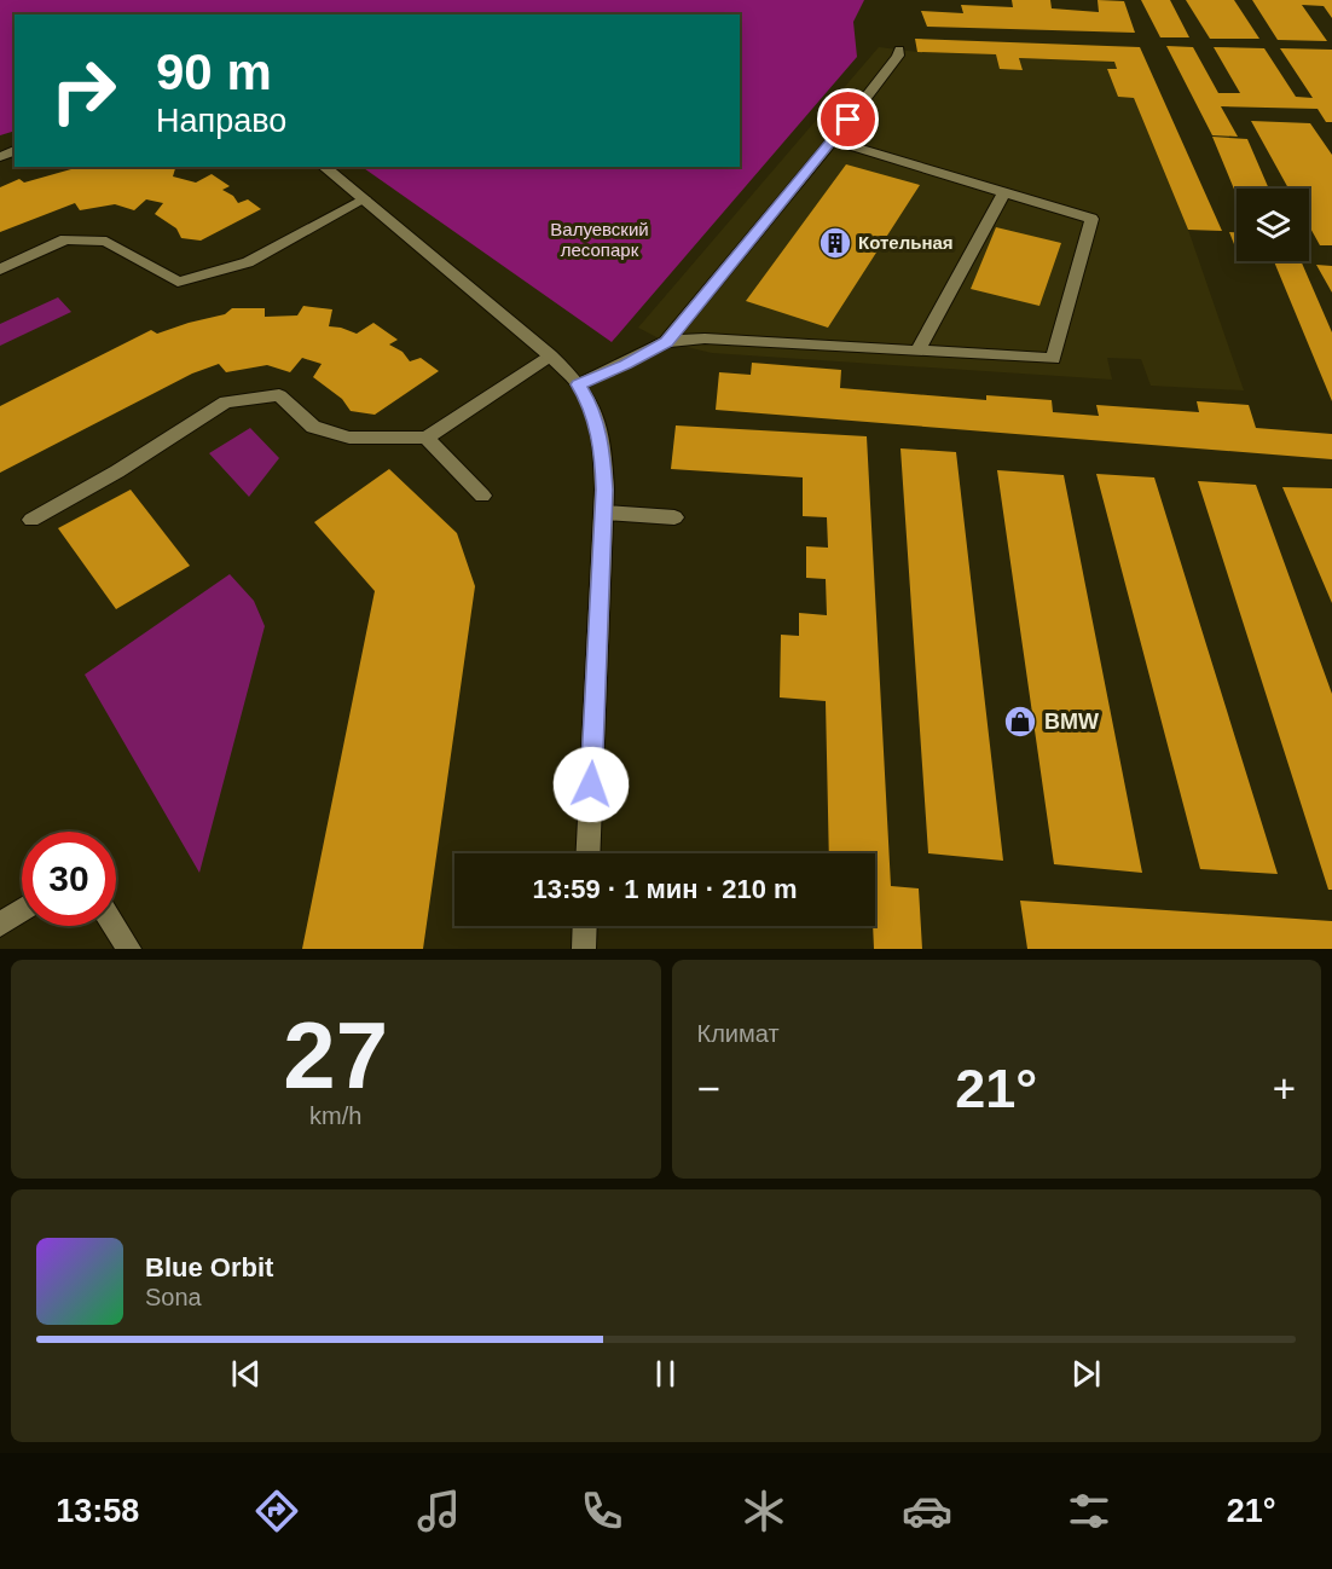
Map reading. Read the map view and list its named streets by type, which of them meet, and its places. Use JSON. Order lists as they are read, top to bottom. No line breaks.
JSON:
{"parks":["Валуевский лесопарк"],"places":{"building":["Котельная"],"shop":["BMW"]},"page":{"turn":["90 m","Направо"],"limit":"30","trip":"13:59 · 1 мин · 210 m","tile":[["27","km/h"],"Климат"],"heat":["−","21°","+"],"song":["Blue Orbit","Sona"],"tabs":["13:58","21°"]}}
